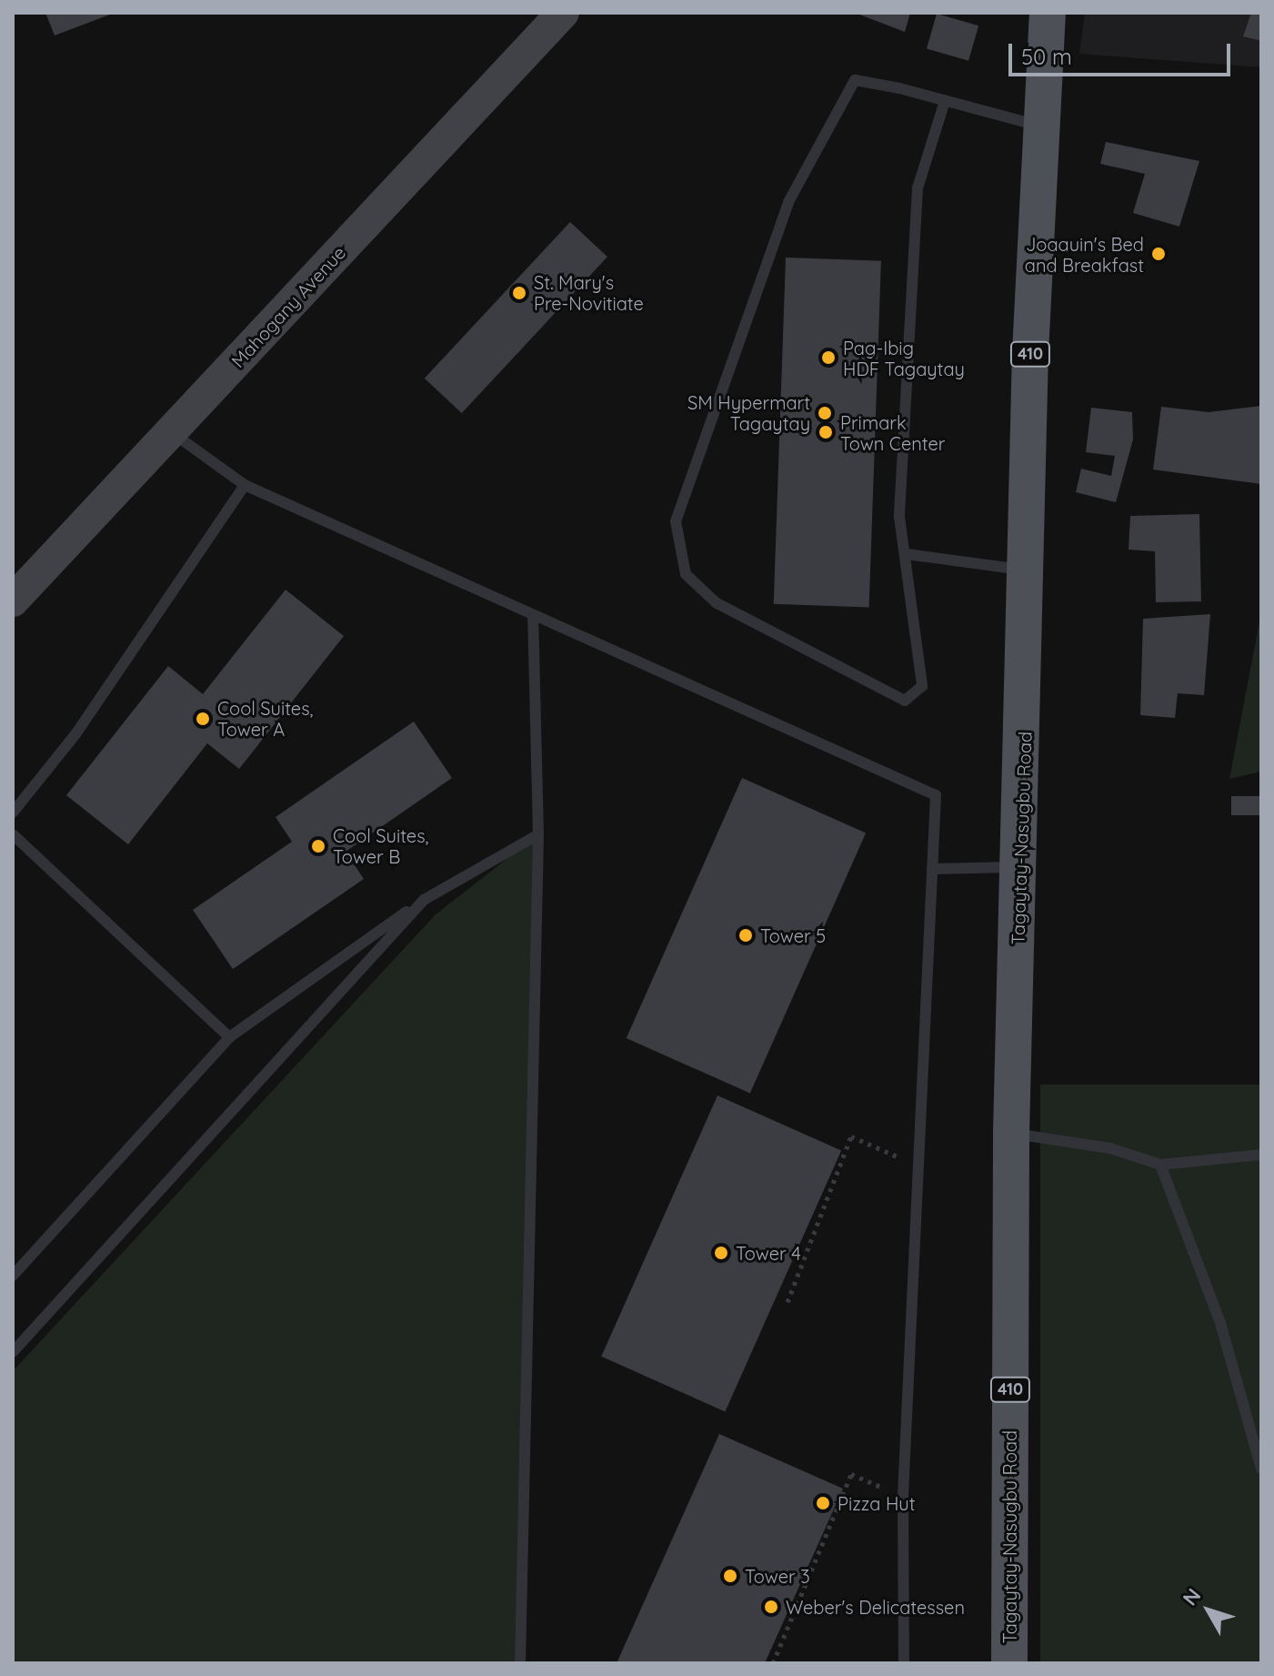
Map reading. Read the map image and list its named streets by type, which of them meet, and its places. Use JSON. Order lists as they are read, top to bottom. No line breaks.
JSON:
{"streets":{"main road":["Mahogany Avenue","410","Tagaytay-Nasugbu Road"]},"places":["Joaquin's Bed and Breakfast","St. Mary's Pre-Novitiate","Pag-Ibig HDF Tagaytay","SM Hypermart Tagaytay","Primark Town Center","Cool Suites, Tower A","Cool Suites, Tower B","Tower 5","Tower 4","Pizza Hut","Tower 3","Weber's Delicatessen"],"scale_bar":"50 m","north":"top left"}
